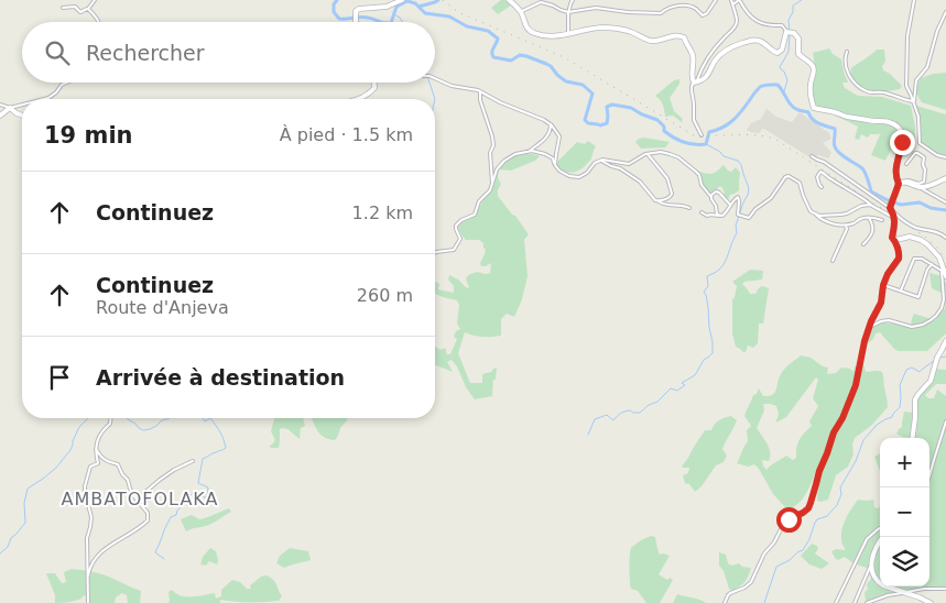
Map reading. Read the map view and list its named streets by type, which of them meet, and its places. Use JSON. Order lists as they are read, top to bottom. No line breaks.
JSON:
{"districts":["AMBATOFOLAKA"],"page":{"search":"Rechercher","heading":["19 min","À pied · 1.5 km"],"list":[["Continuez","1.2 km"],["Continuez","Route d'Anjeva","260 m"],"Arrivée à destination"],"map_buttons":["+","−"]}}
